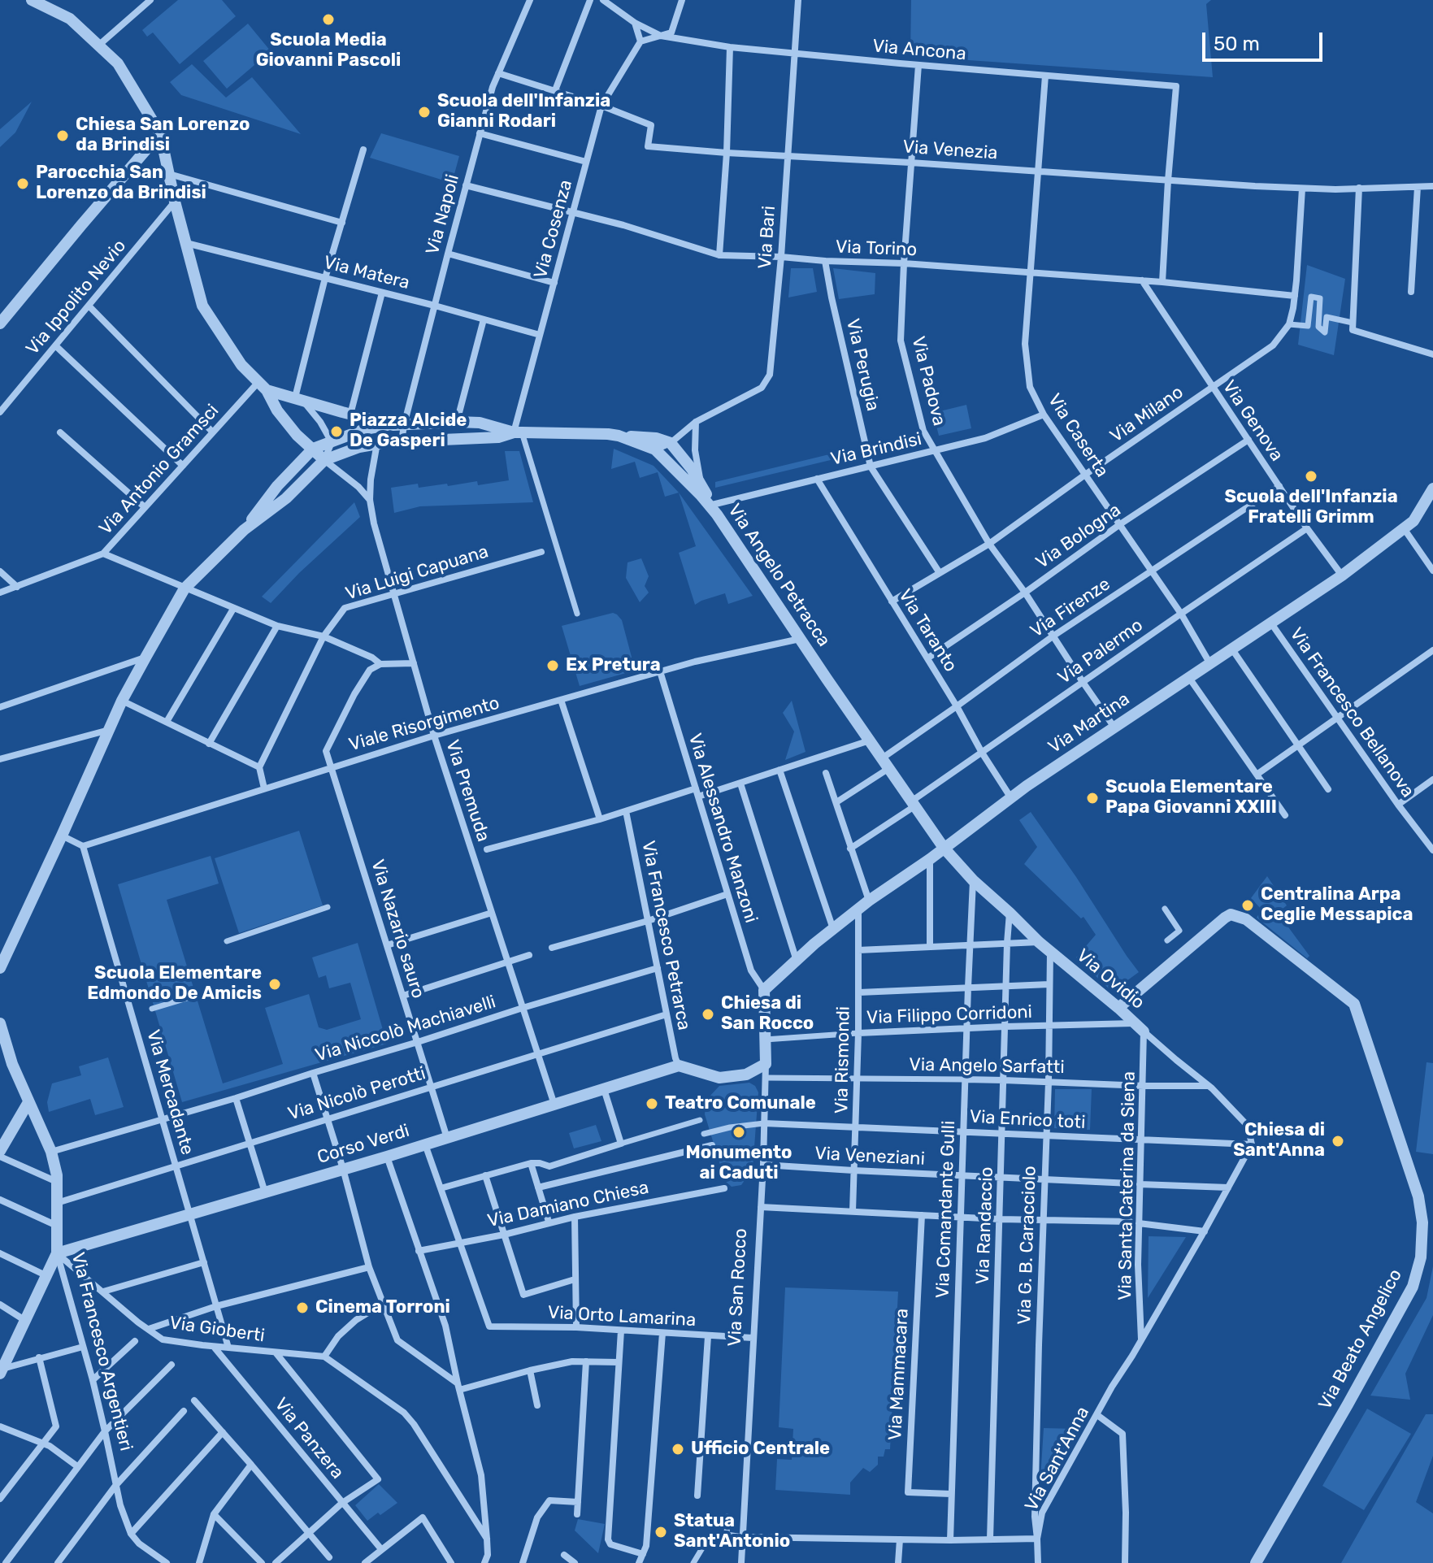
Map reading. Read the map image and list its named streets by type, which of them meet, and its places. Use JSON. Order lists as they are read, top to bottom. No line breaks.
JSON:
{"streets":{"street":["Via Ancona","Via Venezia","Via Napoli","Via Cosenza","Via Bari","Via Torino","Via Matera","Via Ippolito Nevio","Via Perugia","Via Padova","Via Milano","Via Genova","Via Caserta","Via Brindisi","Via Antonio Gramsci","Via Bologna","Via Luigi Capuana","Via Angelo Petracca","Via Firenze","Via Taranto","Via Palermo","Via Francesco Bellanova","Via Martina","Viale Risorgimento","Via Premuda","Via Alessandro Manzoni","Via Nazario sauro","Via Francesco Petrarca","Via Ovidio","Via Filippo Corridoni","Via Niccolò Machiavelli","Via Rismondi","Via Angelo Sarfatti","Via Mercadante","Via Nicolò Perotti","Via Enrico toti","Corso Verdi","Via Veneziani","Via Santa Caterina da Siena","Via Damiano Chiesa","Via Comandante Gulli","Via Randaccio","Via G. B. Caracciolo","Via San Rocco","Via Orto Lamarina","Via Gioberti","Via Beato Angelico","Via Francesco Argentieri","Via Mammacara","Via Panzera","Via Sant'Anna"]},"crossings":[["Via Ancona","Via Venezia"],["Via Ancona","Via Bari"],["Via Ancona","Via Padova"],["Via Ancona","Via Caserta"],["Via Venezia","Via Napoli"],["Via Venezia","Via Cosenza"],["Via Venezia","Via Bari"],["Via Venezia","Via Padova"],["Via Venezia","Via Milano"],["Via Venezia","Via Caserta"],["Via Napoli","Via Torino"],["Via Napoli","Via Matera"],["Via Cosenza","Via Torino"],["Via Cosenza","Via Matera"],["Via Cosenza","Via Angelo Petracca"],["Via Bari","Via Torino"],["Via Torino","Via Perugia"],["Via Torino","Via Padova"],["Via Torino","Via Milano"],["Via Torino","Via Genova"],["Via Torino","Via Caserta"],["Via Perugia","Via Milano"],["Via Perugia","Via Brindisi"],["Via Padova","Via Milano"],["Via Padova","Via Brindisi"],["Via Padova","Via Bologna"],["Via Padova","Via Firenze"],["Via Padova","Via Palermo"],["Via Padova","Via Martina"],["Via Milano","Via Genova"],["Via Milano","Via Caserta"],["Via Milano","Via Taranto"],["Via Genova","Via Bologna"],["Via Genova","Via Firenze"],["Via Genova","Via Palermo"],["Via Genova","Via Martina"],["Via Caserta","Via Brindisi"],["Via Caserta","Via Bologna"],["Via Caserta","Via Firenze"],["Via Caserta","Via Palermo"],["Via Caserta","Via Martina"],["Via Brindisi","Via Angelo Petracca"],["Via Brindisi","Via Taranto"],["Via Bologna","Via Taranto"],["Via Luigi Capuana","Via Premuda"],["Via Angelo Petracca","Via Firenze"],["Via Angelo Petracca","Via Palermo"],["Via Angelo Petracca","Via Martina"],["Via Angelo Petracca","Viale Risorgimento"],["Via Angelo Petracca","Via Ovidio"],["Via Firenze","Via Taranto"],["Via Taranto","Via Palermo"],["Via Taranto","Via Martina"],["Via Francesco Bellanova","Via Martina"],["Via Martina","Via Alessandro Manzoni"],["Via Martina","Via Ovidio"],["Via Martina","Via Rismondi"],["Via Martina","Via San Rocco"],["Viale Risorgimento","Via Premuda"],["Viale Risorgimento","Via Alessandro Manzoni"],["Viale Risorgimento","Via Nazario sauro"],["Viale Risorgimento","Via Mercadante"],["Via Premuda","Via Niccolò Machiavelli"],["Via Premuda","Via Nicolò Perotti"],["Via Premuda","Corso Verdi"],["Via Alessandro Manzoni","Via San Rocco"],["Via Nazario sauro","Via Niccolò Machiavelli"],["Via Nazario sauro","Via Nicolò Perotti"],["Via Nazario sauro","Corso Verdi"],["Via Francesco Petrarca","Via Niccolò Machiavelli"],["Via Francesco Petrarca","Via Nicolò Perotti"],["Via Francesco Petrarca","Corso Verdi"],["Via Ovidio","Via Filippo Corridoni"],["Via Ovidio","Via Angelo Sarfatti"],["Via Ovidio","Via Enrico toti"],["Via Ovidio","Via Santa Caterina da Siena"],["Via Ovidio","Via Comandante Gulli"],["Via Ovidio","Via Randaccio"],["Via Ovidio","Via G. B. Caracciolo"],["Via Ovidio","Via Beato Angelico"],["Via Ovidio","Via Sant'Anna"],["Via Filippo Corridoni","Via Rismondi"],["Via Filippo Corridoni","Via Santa Caterina da Siena"],["Via Filippo Corridoni","Via Comandante Gulli"],["Via Filippo Corridoni","Via Randaccio"],["Via Filippo Corridoni","Via G. B. Caracciolo"],["Via Filippo Corridoni","Via San Rocco"],["Via Niccolò Machiavelli","Via Mercadante"],["Via Niccolò Machiavelli","Via Francesco Argentieri"],["Via Rismondi","Via Angelo Sarfatti"],["Via Rismondi","Via Enrico toti"],["Via Rismondi","Via Veneziani"],["Via Angelo Sarfatti","Via Santa Caterina da Siena"],["Via Angelo Sarfatti","Via Comandante Gulli"],["Via Angelo Sarfatti","Via Randaccio"],["Via Angelo Sarfatti","Via G. B. Caracciolo"],["Via Angelo Sarfatti","Via San Rocco"],["Via Mercadante","Via Nicolò Perotti"],["Via Mercadante","Corso Verdi"],["Via Mercadante","Via Gioberti"],["Via Nicolò Perotti","Via Francesco Argentieri"],["Via Enrico toti","Via Santa Caterina da Siena"],["Via Enrico toti","Via Comandante Gulli"],["Via Enrico toti","Via Randaccio"],["Via Enrico toti","Via G. B. Caracciolo"],["Via Enrico toti","Via San Rocco"],["Via Enrico toti","Via Sant'Anna"],["Corso Verdi","Via Gioberti"],["Corso Verdi","Via Francesco Argentieri"],["Via Veneziani","Via Comandante Gulli"],["Via Veneziani","Via Randaccio"],["Via Veneziani","Via G. B. Caracciolo"],["Via Veneziani","Via San Rocco"],["Via Santa Caterina da Siena","Via Sant'Anna"],["Via Damiano Chiesa","Via Orto Lamarina"],["Via Comandante Gulli","Via Mammacara"],["Via Comandante Gulli","Via Sant'Anna"],["Via Randaccio","Via Sant'Anna"],["Via G. B. Caracciolo","Via Sant'Anna"],["Via San Rocco","Via Orto Lamarina"],["Via San Rocco","Via Sant'Anna"],["Via Gioberti","Via Francesco Argentieri"],["Via Gioberti","Via Panzera"]],"places":["Scuola Media Giovanni Pascoli","Scuola dell'Infanzia Gianni Rodari","Chiesa San Lorenzo da Brindisi","Parocchia San Lorenzo da Brindisi","Piazza Alcide De Gasperi","Scuola dell'Infanzia Fratelli Grimm","Ex Pretura","Scuola Elementare Papa Giovanni XXIII","Centralina Arpa Ceglie Messapica","Scuola Elementare Edmondo De Amicis","Chiesa di San Rocco","Teatro Comunale","Monumento ai Caduti","Chiesa di Sant'Anna","Cinema Torroni","Ufficio Centrale","Statua Sant'Antonio"],"scale_bar":"50 m"}
